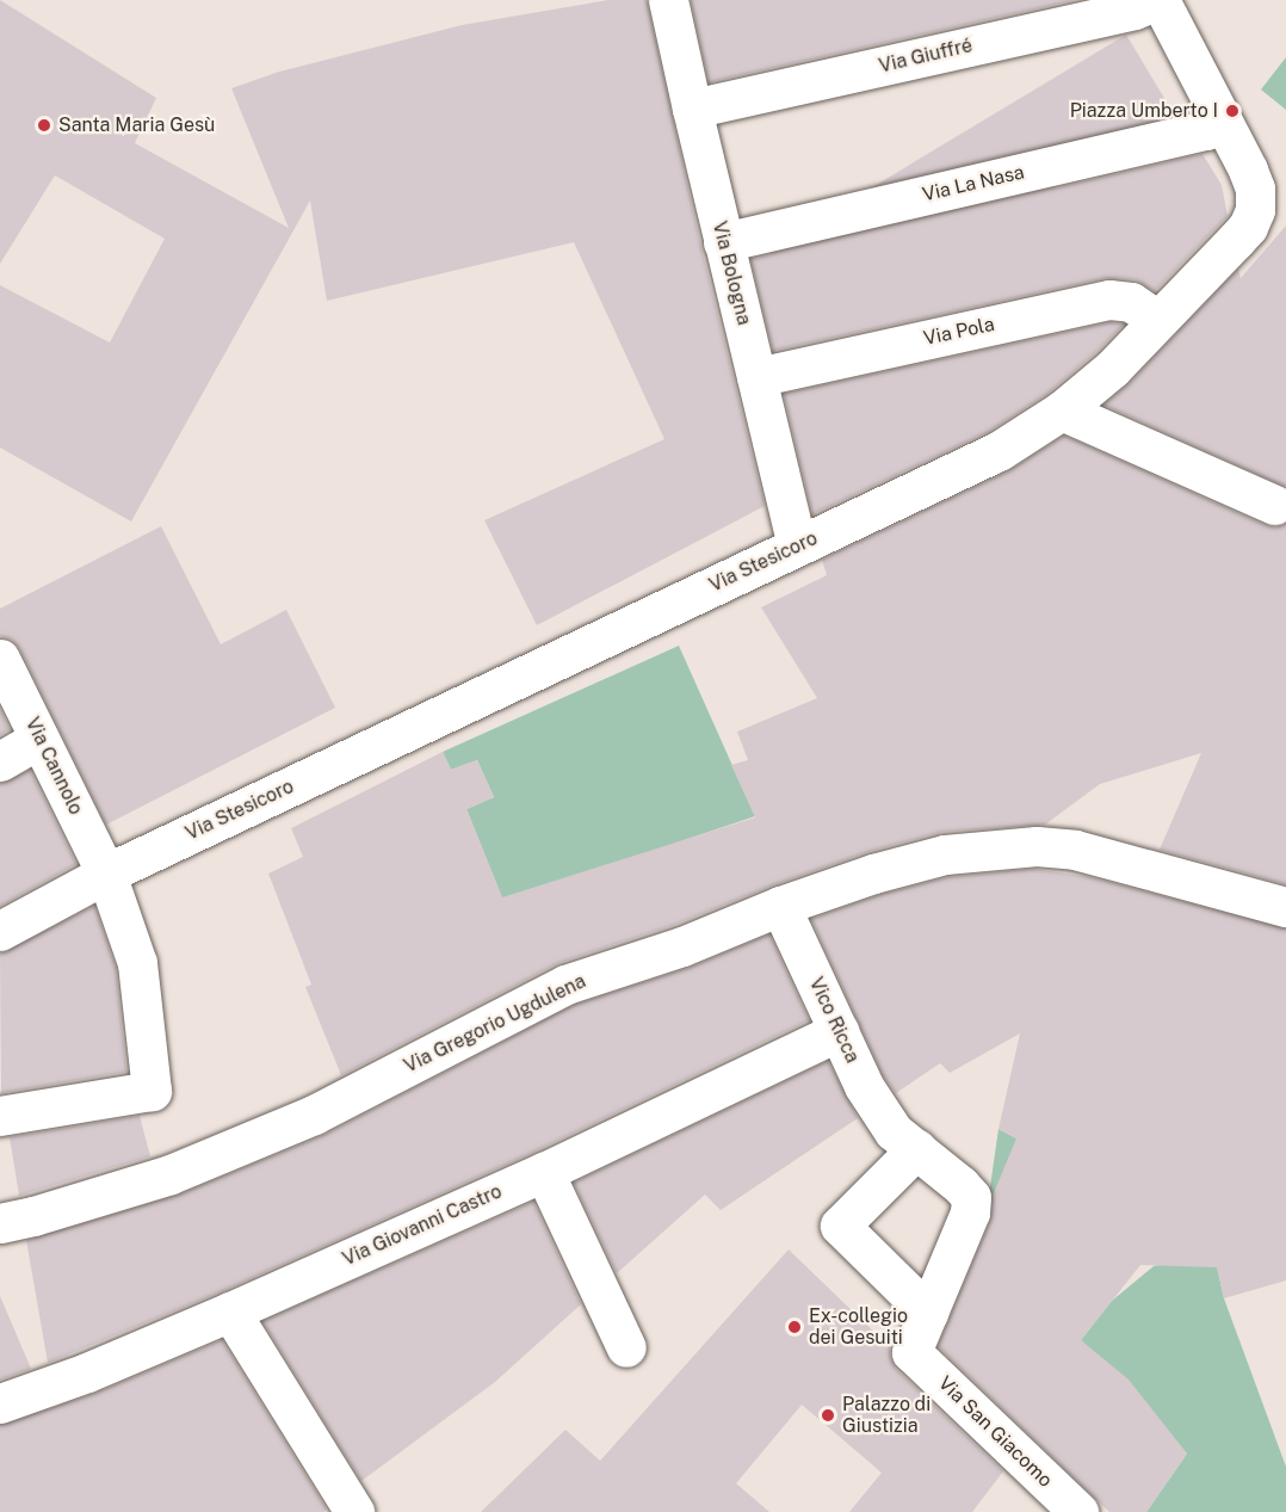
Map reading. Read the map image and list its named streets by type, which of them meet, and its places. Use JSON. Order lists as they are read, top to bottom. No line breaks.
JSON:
{"streets":{"street":["Via Giuffré","Via La Nasa","Via Bologna","Via Pola","Via Stesicoro","Via Cannolo","Vico Ricca","Via Gregorio Ugdulena","Via Giovanni Castro","Via San Giacomo"]},"crossings":[["Via Giuffré","Via Bologna"],["Via Giuffré","Via Stesicoro"],["Via La Nasa","Via Bologna"],["Via La Nasa","Via Stesicoro"],["Via Bologna","Via Pola"],["Via Bologna","Via Stesicoro"],["Via Pola","Via Stesicoro"],["Via Stesicoro","Via Cannolo"],["Vico Ricca","Via Gregorio Ugdulena"],["Vico Ricca","Via Giovanni Castro"],["Vico Ricca","Via San Giacomo"]],"places":["Piazza Umberto I","Santa Maria Gesù","Ex-collegio dei Gesuiti","Palazzo di Giustizia"]}
